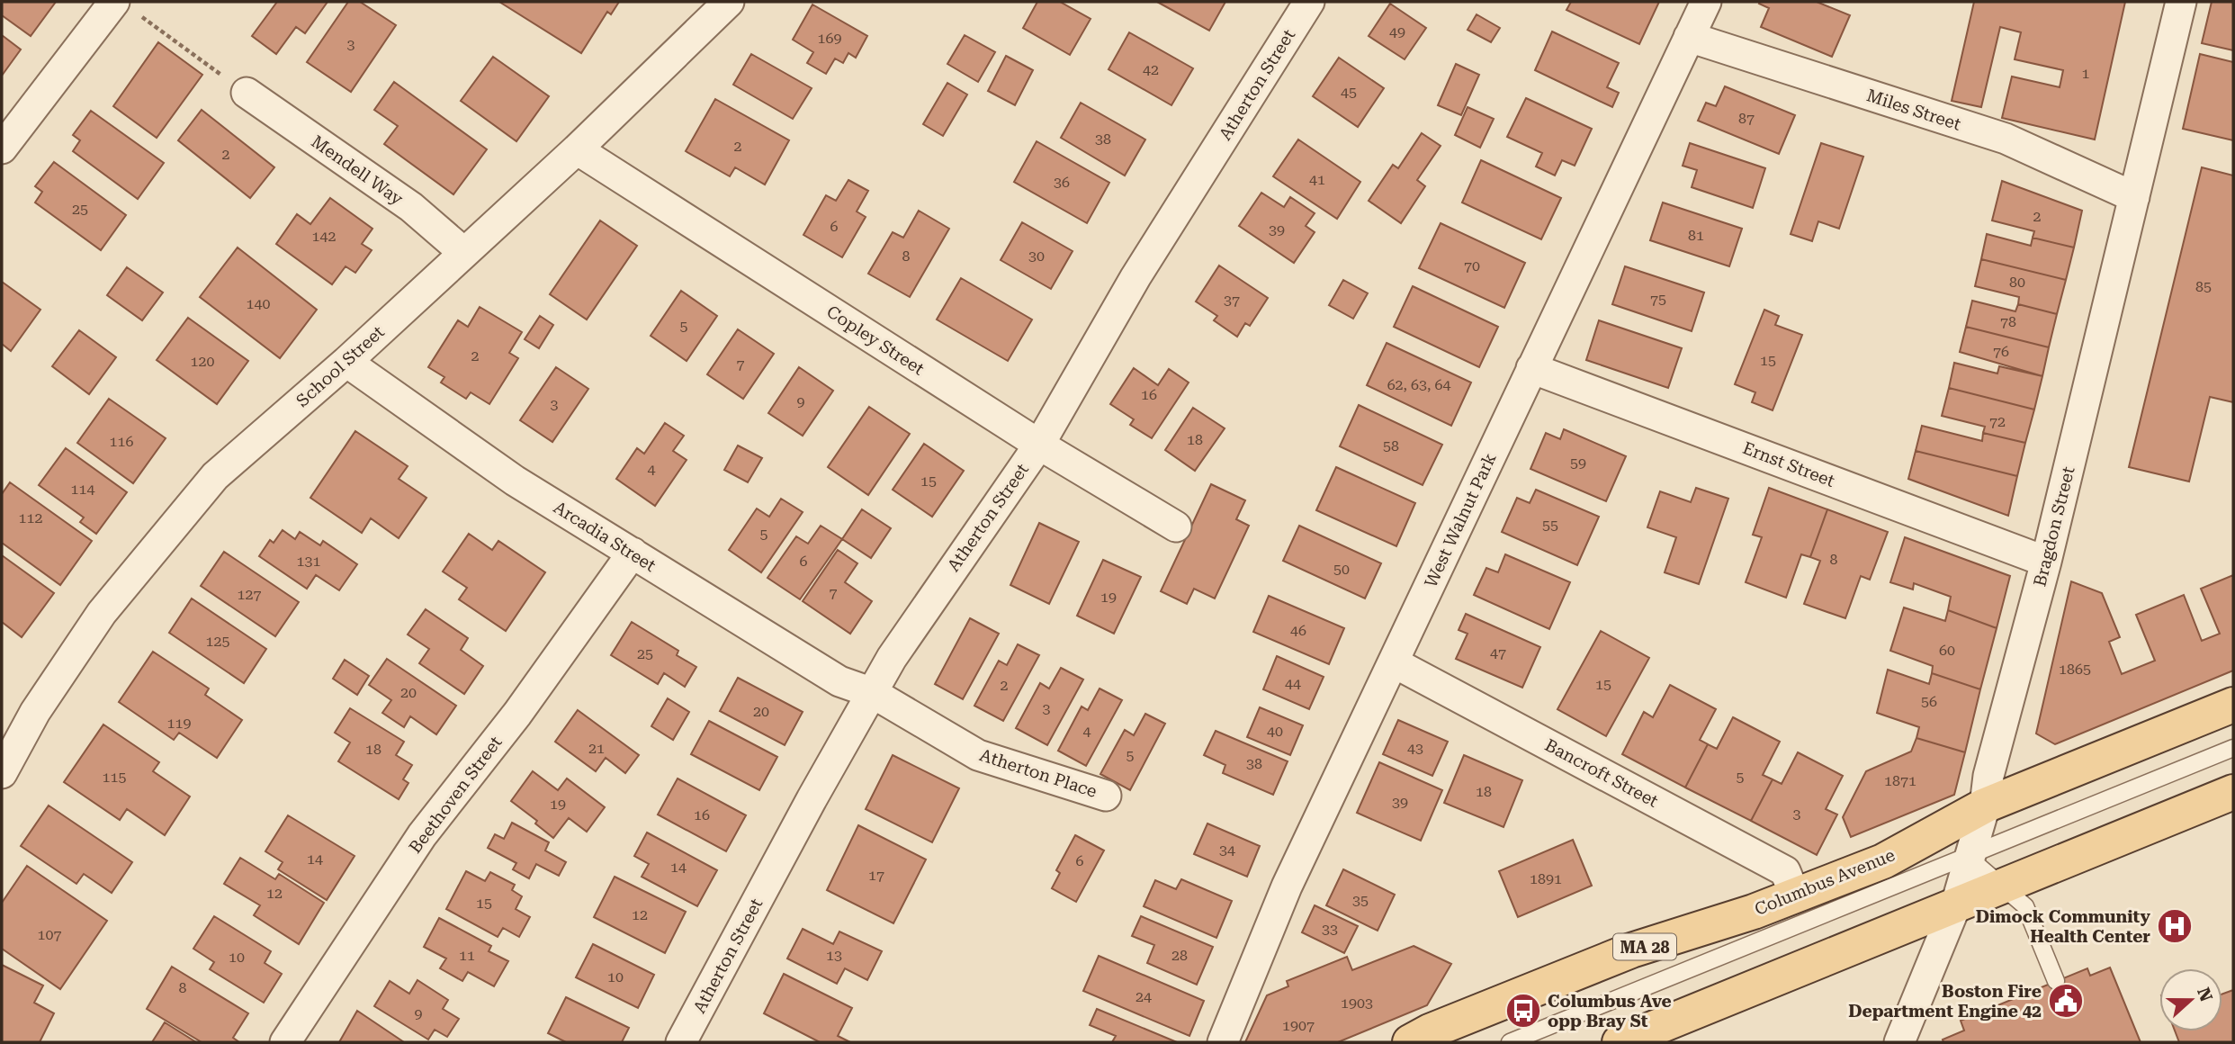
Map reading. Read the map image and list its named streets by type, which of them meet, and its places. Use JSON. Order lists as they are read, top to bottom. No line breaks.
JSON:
{"streets":{"main road":["Columbus Avenue","MA 28"],"street":["Atherton Street","Miles Street","Mendell Way","Copley Street","School Street","Ernst Street","West Walnut Park","Bragdon Street","Arcadia Street","Atherton Place","Bancroft Street","Beethoven Street"]},"crossings":[["Atherton Street","Copley Street"],["Atherton Street","Arcadia Street"],["Atherton Street","Atherton Place"],["Miles Street","West Walnut Park"],["Miles Street","Bragdon Street"],["Mendell Way","School Street"],["Copley Street","School Street"],["School Street","Arcadia Street"],["Ernst Street","West Walnut Park"],["Ernst Street","Bragdon Street"],["West Walnut Park","Bancroft Street"],["Bragdon Street","Columbus Avenue"],["Arcadia Street","Atherton Place"],["Arcadia Street","Beethoven Street"],["Bancroft Street","Columbus Avenue"]],"places":{"hospital":["Dimock Community Health Center"],"public building":["Boston Fire Department Engine 42"],"bus stop":["Columbus Ave opp Bray St"]},"house_numbers":["49","169","3","42","1","45","87","38","2","2","41","36","25","2","6","39","81","142","8","30","70","80","85","75","37","140","78","5","76","2","15","120","7","62, 63, 64","16","9","3","72","18","116","58","59","4","15","114","112","55","5","8","131","6","50","7","127","19","46","125","60","47","25","1865","44","15","2","20","56","3","20","119","4","40","21","43","18","5","38","115","5","1871","18","39","19","3","16","34","14","6","14","17","1891","12","35","15","12","33","107","11","13","28","10","10","8","24","1903","9","1907"],"north":"right"}
